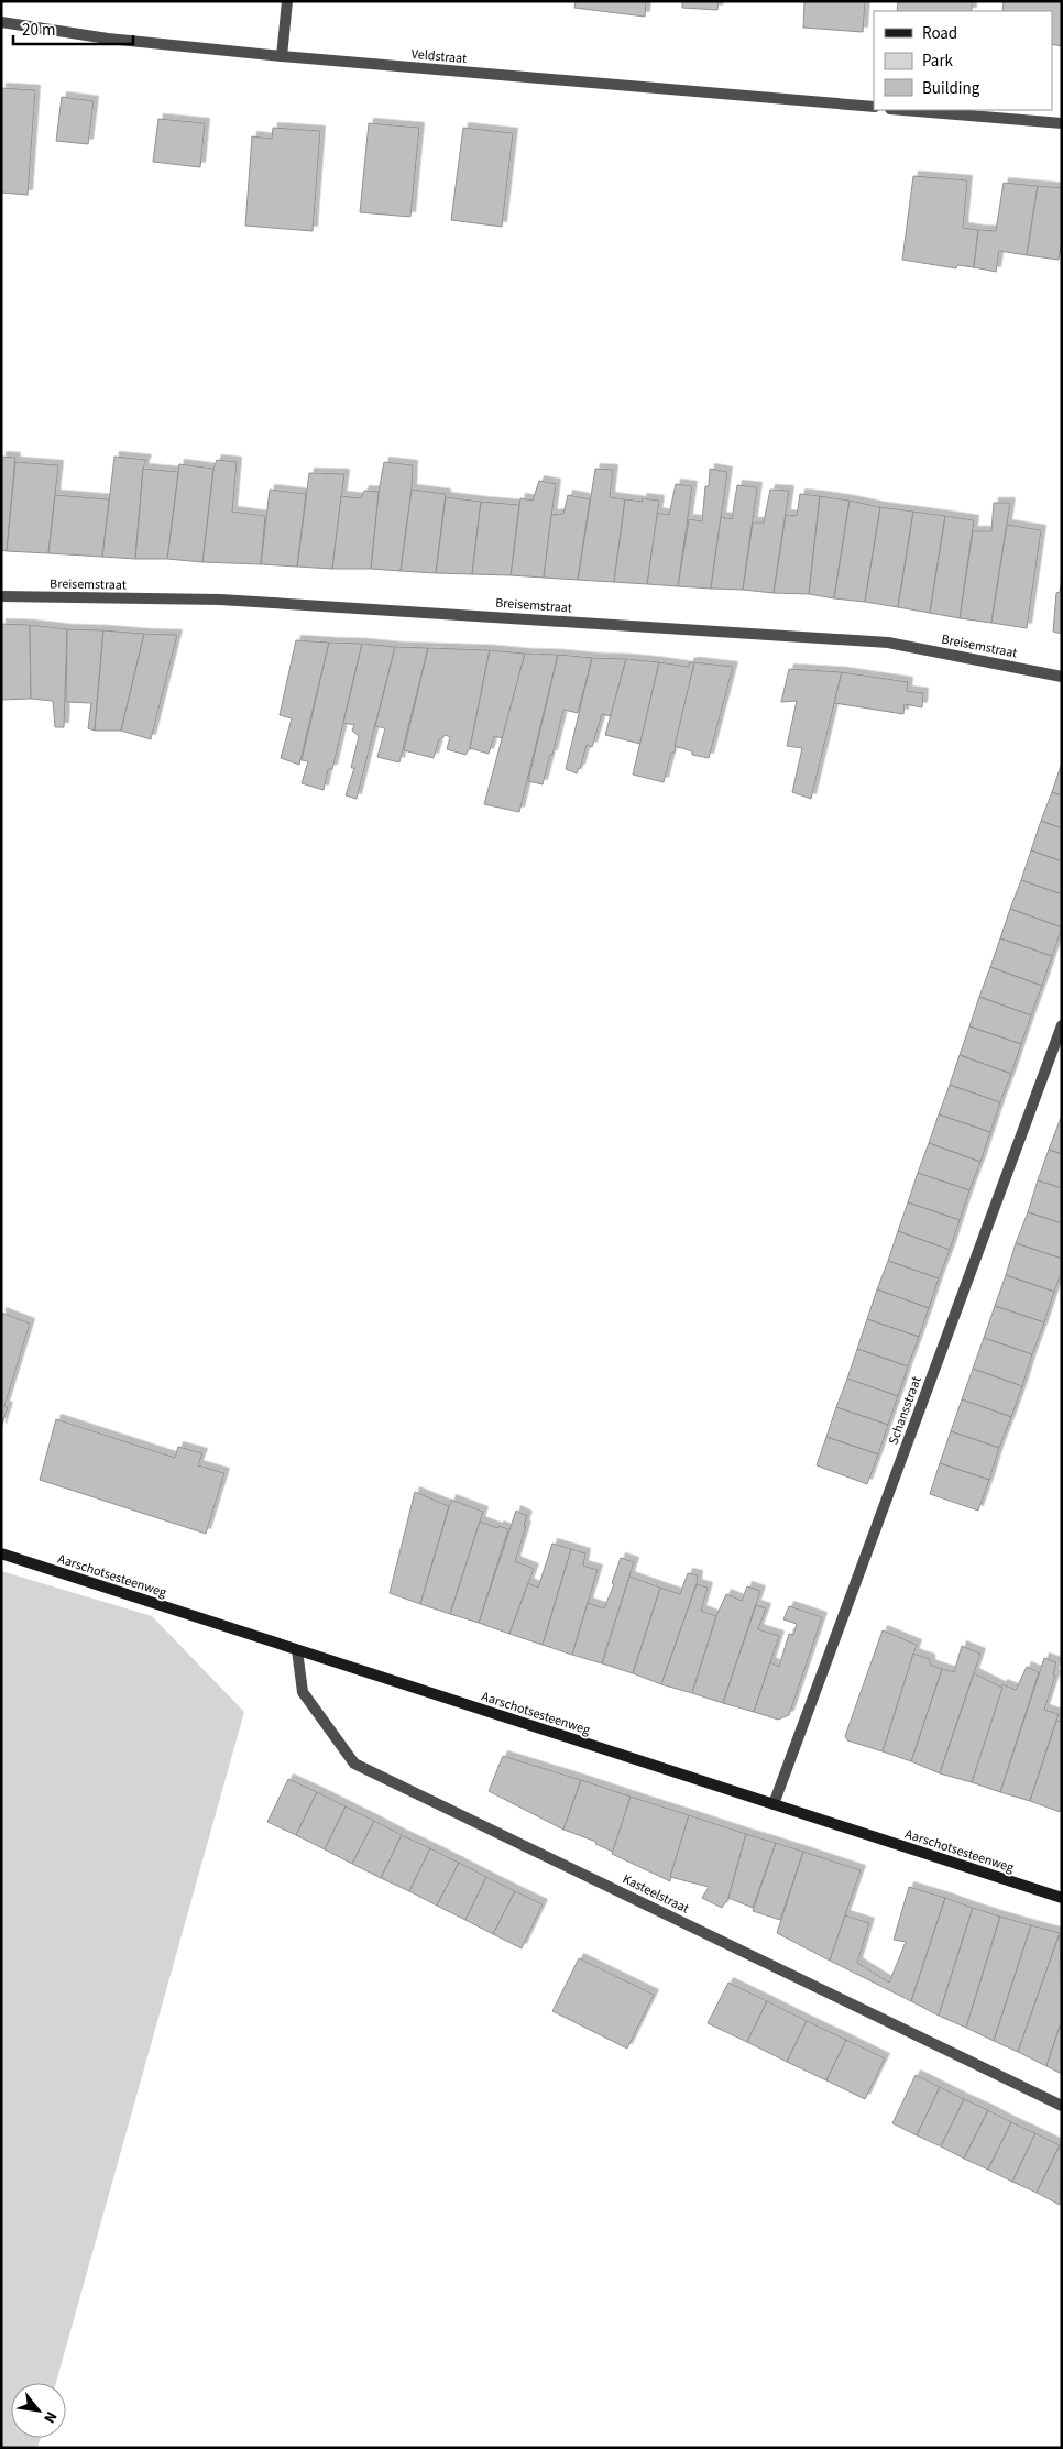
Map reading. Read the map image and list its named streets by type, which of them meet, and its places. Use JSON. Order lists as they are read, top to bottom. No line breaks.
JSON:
{"streets":{"main road":["Aarschotsesteenweg"],"street":["Veldstraat","Breisemstraat","Schansstraat","Kasteelstraat"]},"crossings":[["Schansstraat","Aarschotsesteenweg"],["Aarschotsesteenweg","Kasteelstraat"]],"legend":["Road","Park","Building"],"scale_bar":"20 m","north":"bottom right"}
